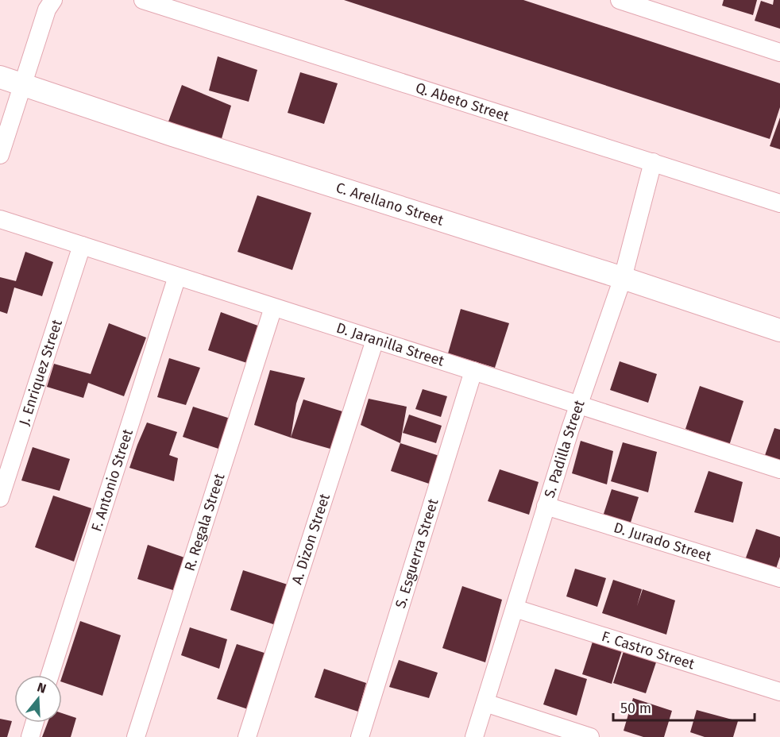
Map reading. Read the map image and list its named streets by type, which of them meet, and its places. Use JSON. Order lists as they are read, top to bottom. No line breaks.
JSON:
{"streets":{"street":["Q. Abeto Street","C. Arellano Street","D. Jaranilla Street","J. Enriquez Street","S. Padilla Street","F. Antonio Street","R. Regala Street","A. Dizon Street","D. Jurado Street","S. Esguerra Street","F. Castro Street"]},"crossings":[["Q. Abeto Street","S. Padilla Street"],["C. Arellano Street","S. Padilla Street"],["D. Jaranilla Street","J. Enriquez Street"],["D. Jaranilla Street","S. Padilla Street"],["D. Jaranilla Street","F. Antonio Street"],["D. Jaranilla Street","R. Regala Street"],["D. Jaranilla Street","A. Dizon Street"],["D. Jaranilla Street","S. Esguerra Street"],["S. Padilla Street","D. Jurado Street"],["S. Padilla Street","F. Castro Street"]],"scale_bar":"50 m","north":"top"}
